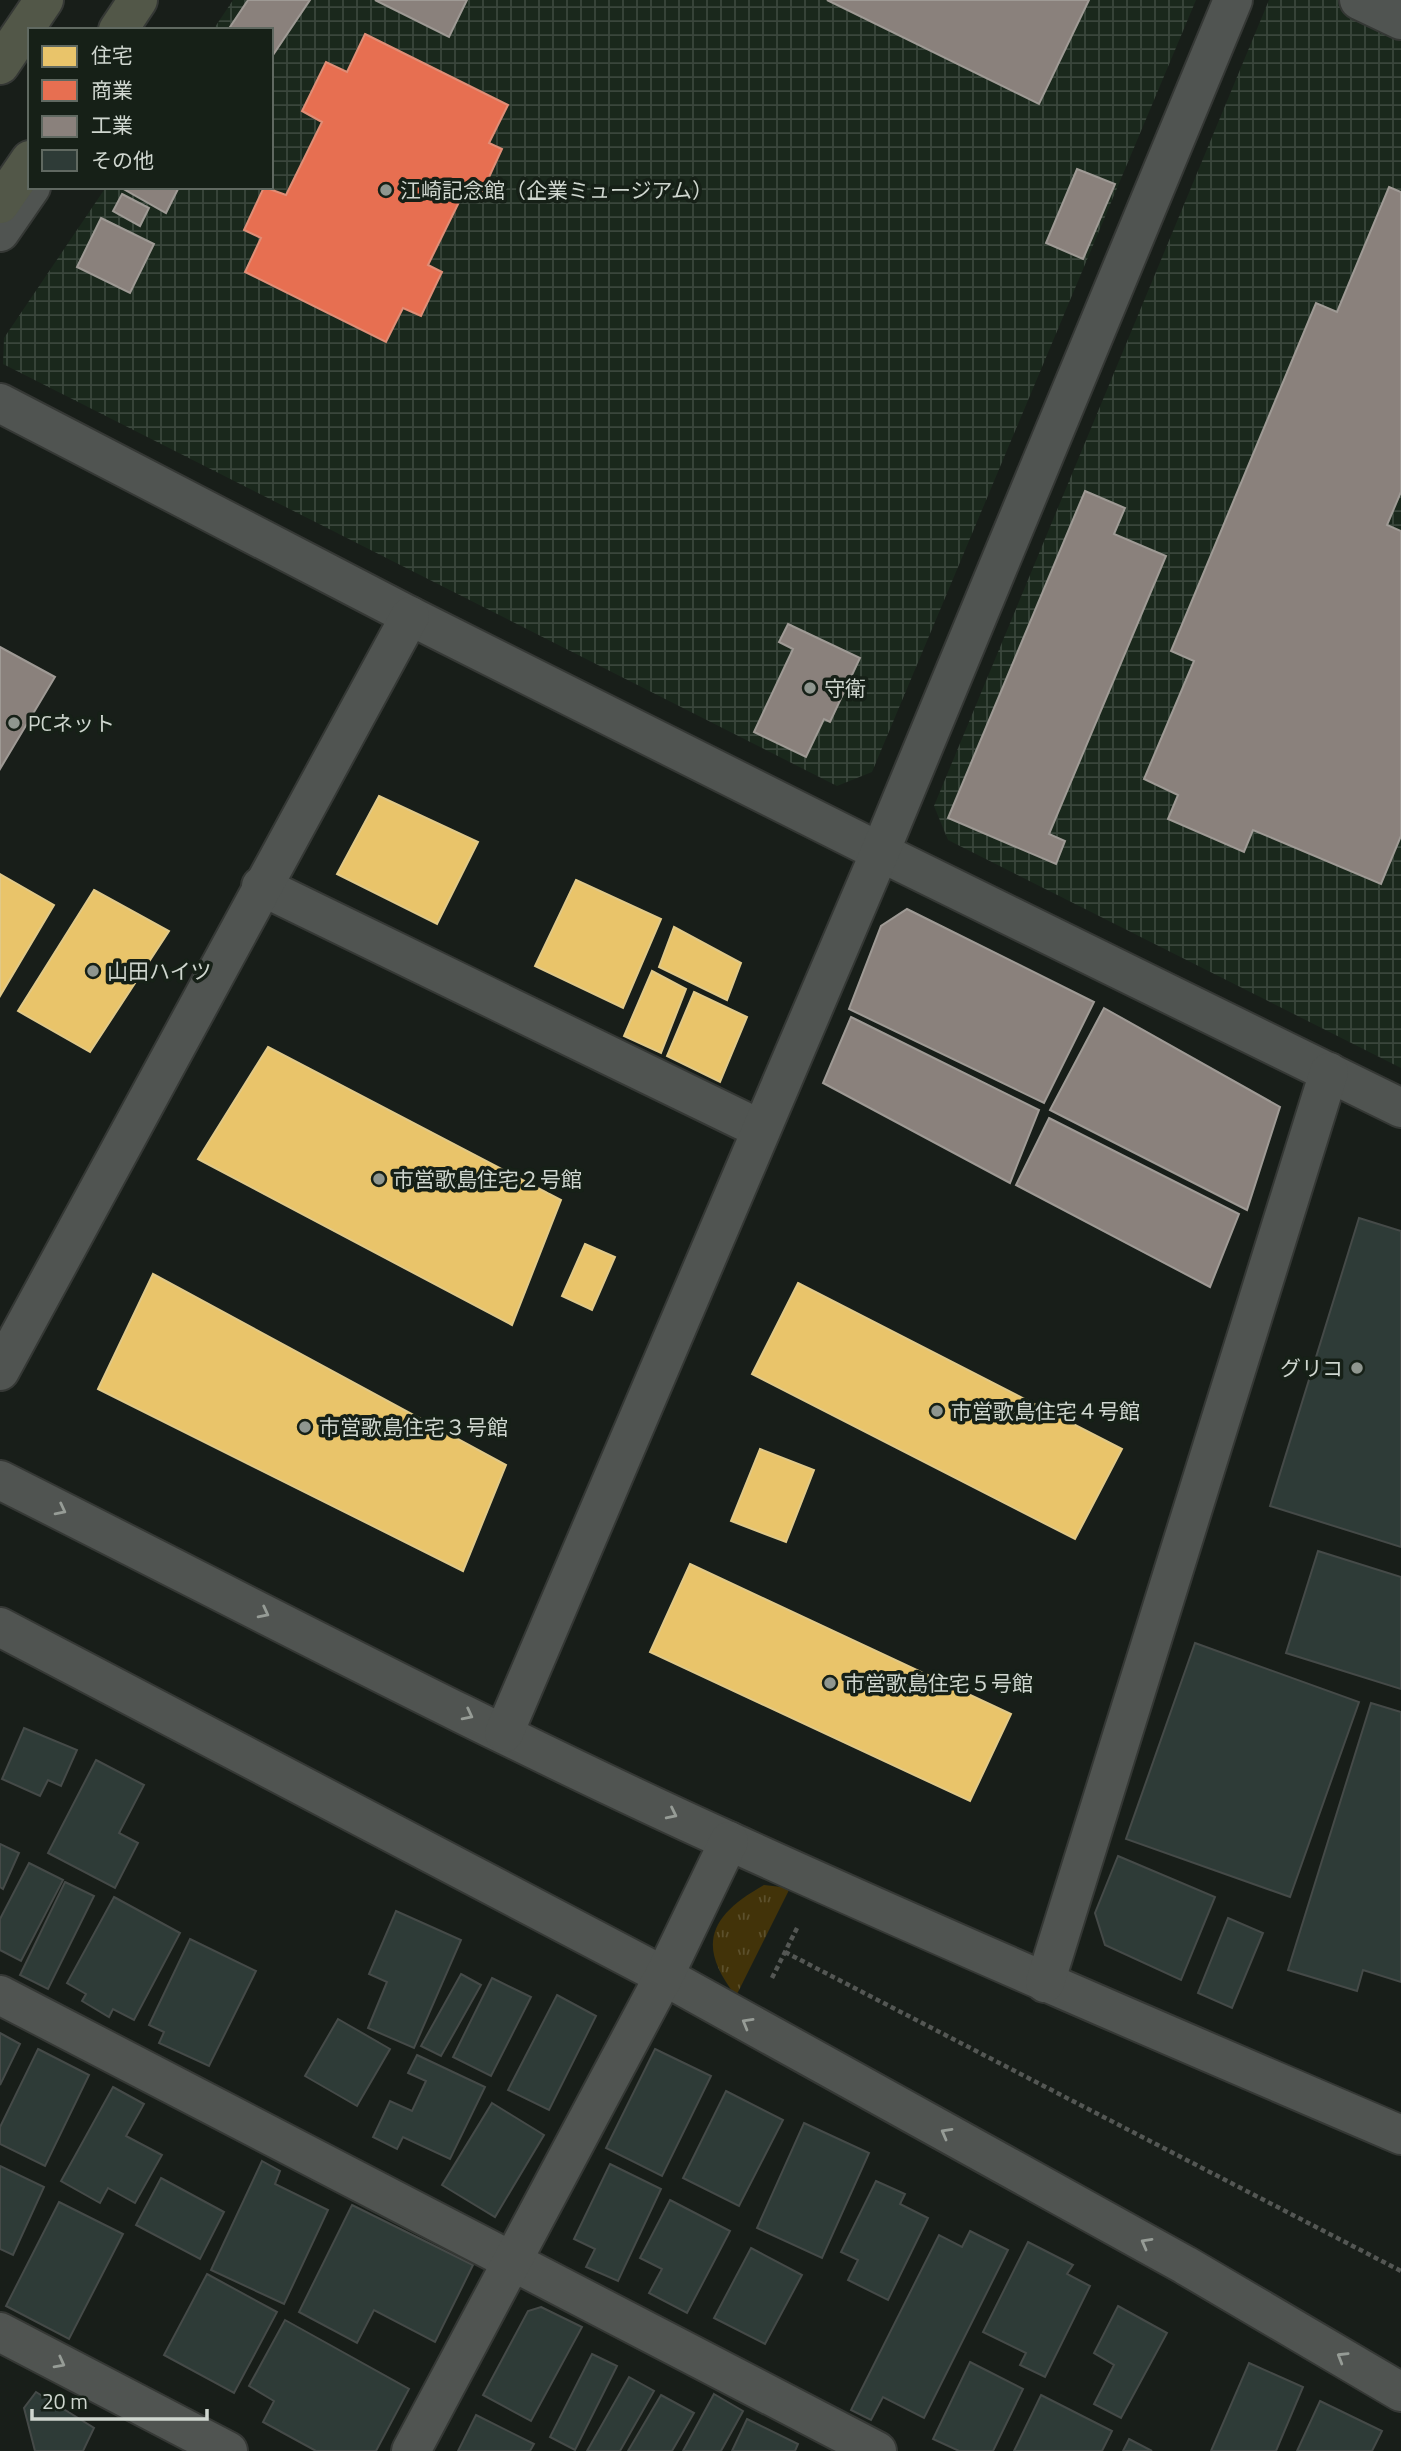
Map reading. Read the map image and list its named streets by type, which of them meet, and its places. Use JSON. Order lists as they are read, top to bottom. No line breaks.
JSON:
{"places":["江崎記念館（企業ミュージアム）","守衛","PCネット","山田ハイツ","市営歌島住宅２号館","グリコ","市営歌島住宅４号館","市営歌島住宅３号館","市営歌島住宅５号館"],"legend":["住宅","商業","工業","その他"],"scale_bar":"20 m"}
